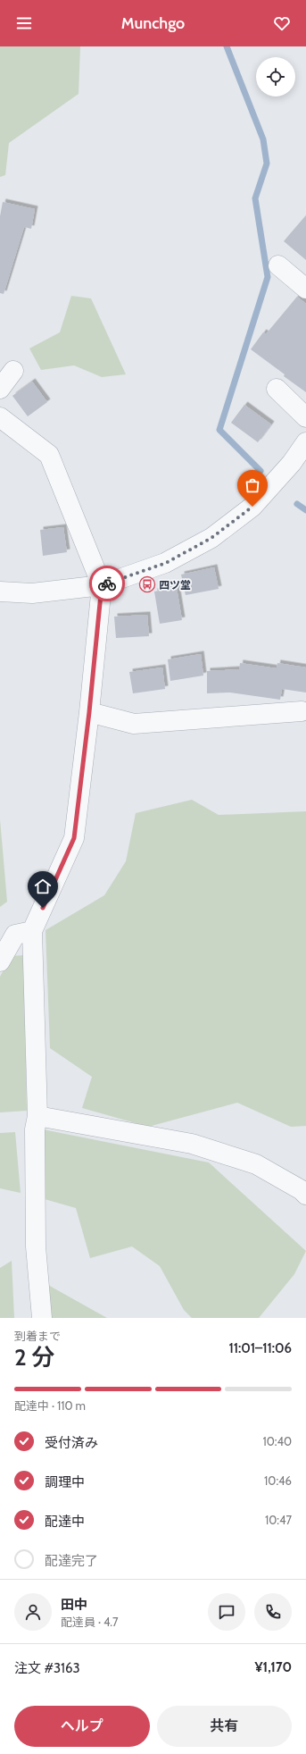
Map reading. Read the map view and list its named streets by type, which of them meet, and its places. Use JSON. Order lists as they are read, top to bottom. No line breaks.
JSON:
{"places":{"bus stop":["四ツ堂"]},"page":{"header":"Munchgo","heading":["2 分","到着まで","11:01–11:06"],"panel":["田中","配達員 · 4.7","注文 #3163","¥1,170"],"bar":"配達中 · 110 m","list":[["受付済み","10:40"],["調理中","10:46"],["配達中","10:47"],"配達完了"],"buttons":["ヘルプ","共有"]}}
